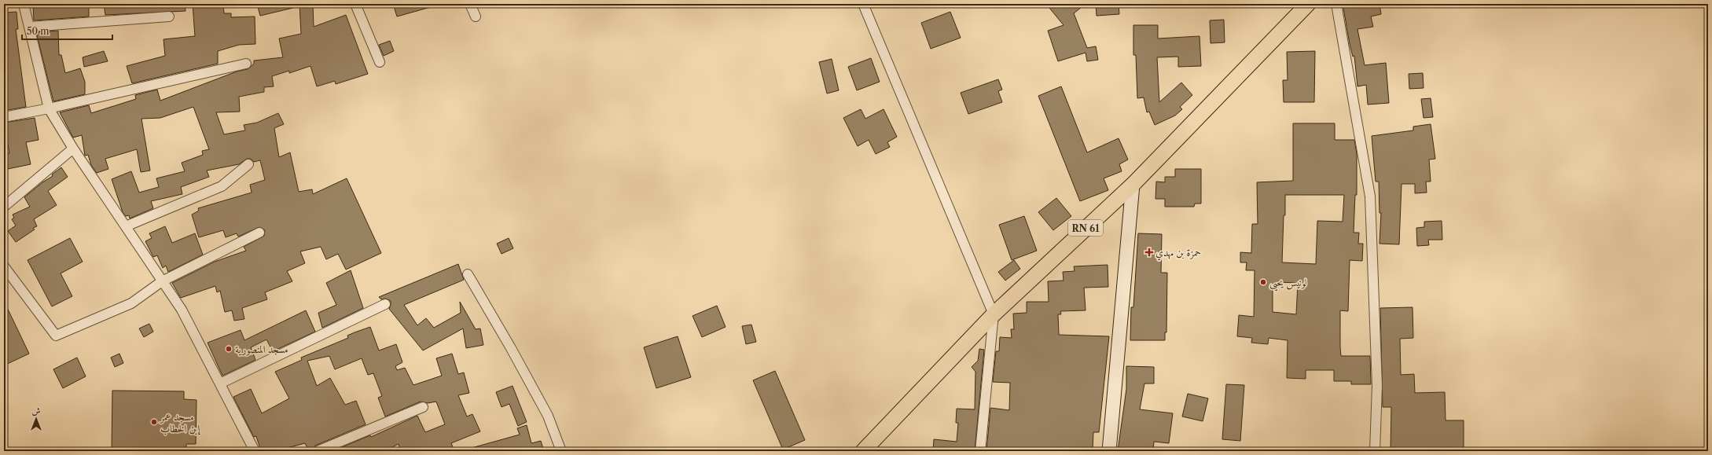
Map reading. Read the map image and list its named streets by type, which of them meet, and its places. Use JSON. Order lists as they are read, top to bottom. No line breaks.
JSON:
{"streets":{"main road":["RN 61"]},"places":{"health":["حمزة بن مهدي"],"other":["لونيس يحيى","مسجد المنصورية","مسجد عمر إبن الخطاب"]},"scale_bar":"50 m","north":"top"}
